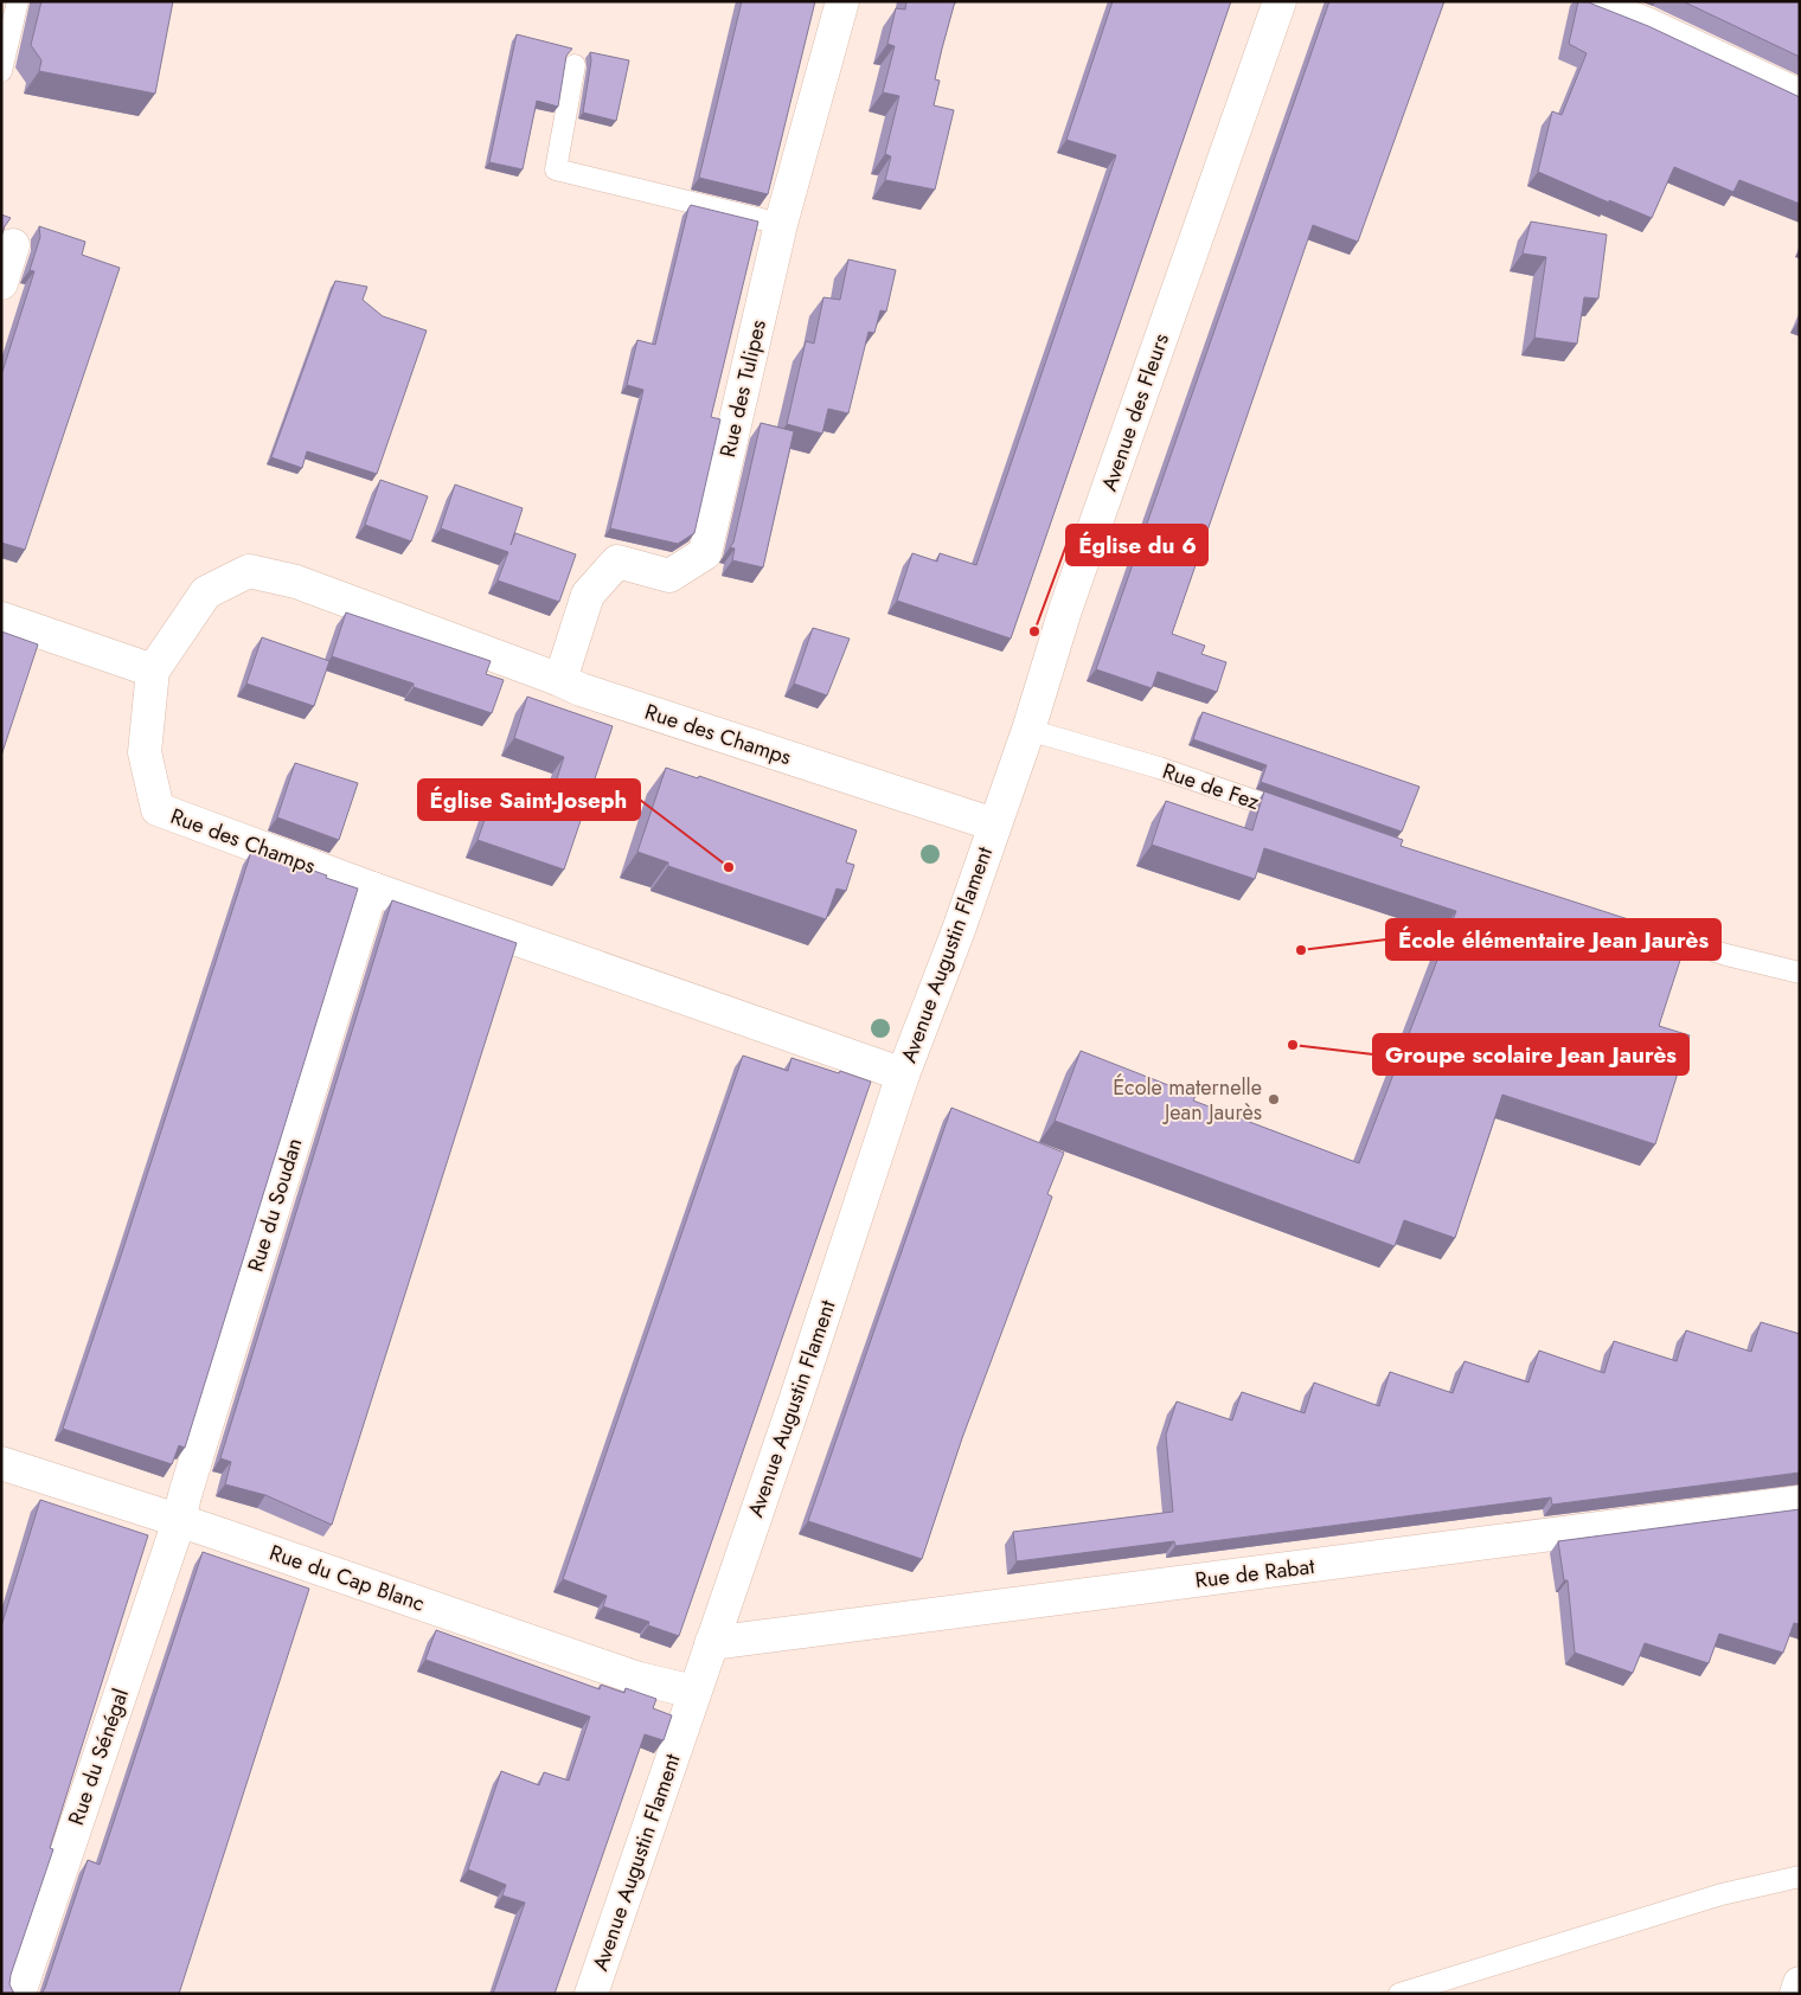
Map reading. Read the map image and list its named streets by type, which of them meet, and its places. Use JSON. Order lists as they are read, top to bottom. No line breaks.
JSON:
{"streets":{"street":["Rue des Tulipes","Avenue des Fleurs","Rue des Champs","Avenue Augustin Flament","Rue du Soudan","Rue de Rabat","Rue du Cap Blanc","Rue du Sénégal"],"lane":["Rue de Fez"]},"crossings":[["Rue des Tulipes","Rue des Champs"],["Avenue des Fleurs","Rue des Champs"],["Avenue des Fleurs","Rue de Fez"],["Avenue des Fleurs","Avenue Augustin Flament"],["Rue des Champs","Avenue Augustin Flament"],["Rue des Champs","Rue du Soudan"],["Avenue Augustin Flament","Rue de Rabat"],["Avenue Augustin Flament","Rue du Cap Blanc"],["Rue du Soudan","Rue du Cap Blanc"],["Rue du Soudan","Rue du Sénégal"],["Rue du Cap Blanc","Rue du Sénégal"]],"places":["Église du 6","Église Saint-Joseph","École élémentaire Jean Jaurès","Groupe scolaire Jean Jaurès","École maternelle Jean Jaurès"]}
